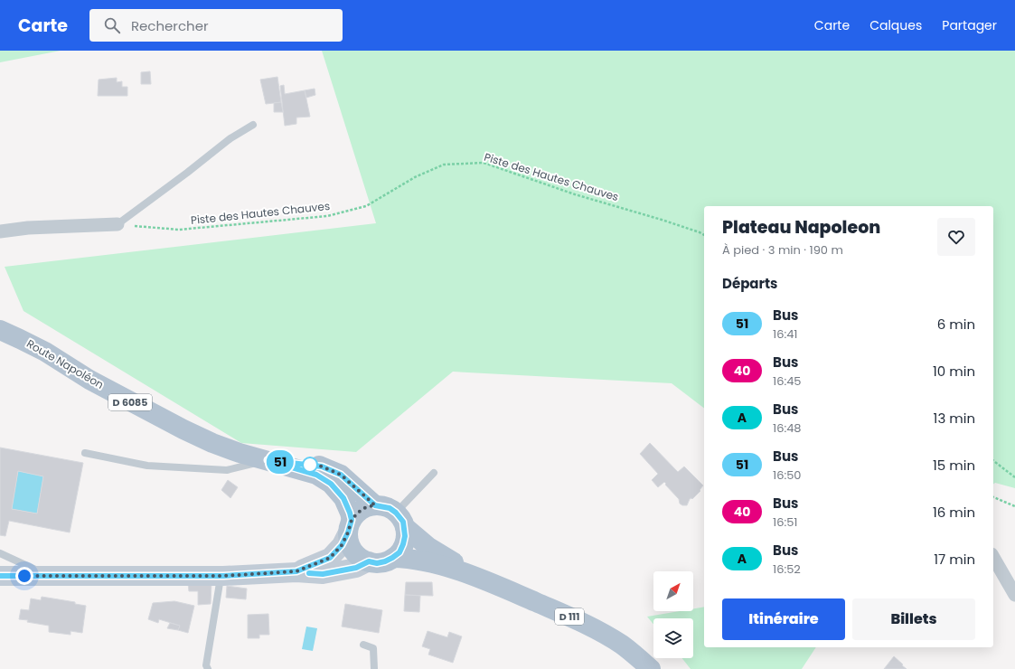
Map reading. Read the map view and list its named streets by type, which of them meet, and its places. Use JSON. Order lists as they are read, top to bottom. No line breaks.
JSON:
{"streets":{"main road":["Route Napoléon","D 6085","D 111"],"path":["Piste des Hautes Chauves"]},"crossings":[["Route Napoléon","D 111"]],"lines":["bus line 51"],"north":"top right","page":{"header":"Carte","search":"Rechercher","nav":["Carte","Calques","Partager"],"on_map":"51","heading":[["Plateau Napoleon","À pied · 3 min · 190 m"],"Départs"],"list":[{"mark":"51","name":"Bus","note":"16:41","value":"6 min"},{"mark":"40","name":"Bus","note":"16:45","value":"10 min"},{"mark":"A","name":"Bus","note":"16:48","value":"13 min"},{"mark":"51","name":"Bus","note":"16:50","value":"15 min"},{"mark":"40","name":"Bus","note":"16:51","value":"16 min"},{"mark":"A","name":"Bus","note":"16:52","value":"17 min"}],"buttons":["Itinéraire","Billets"]}}
